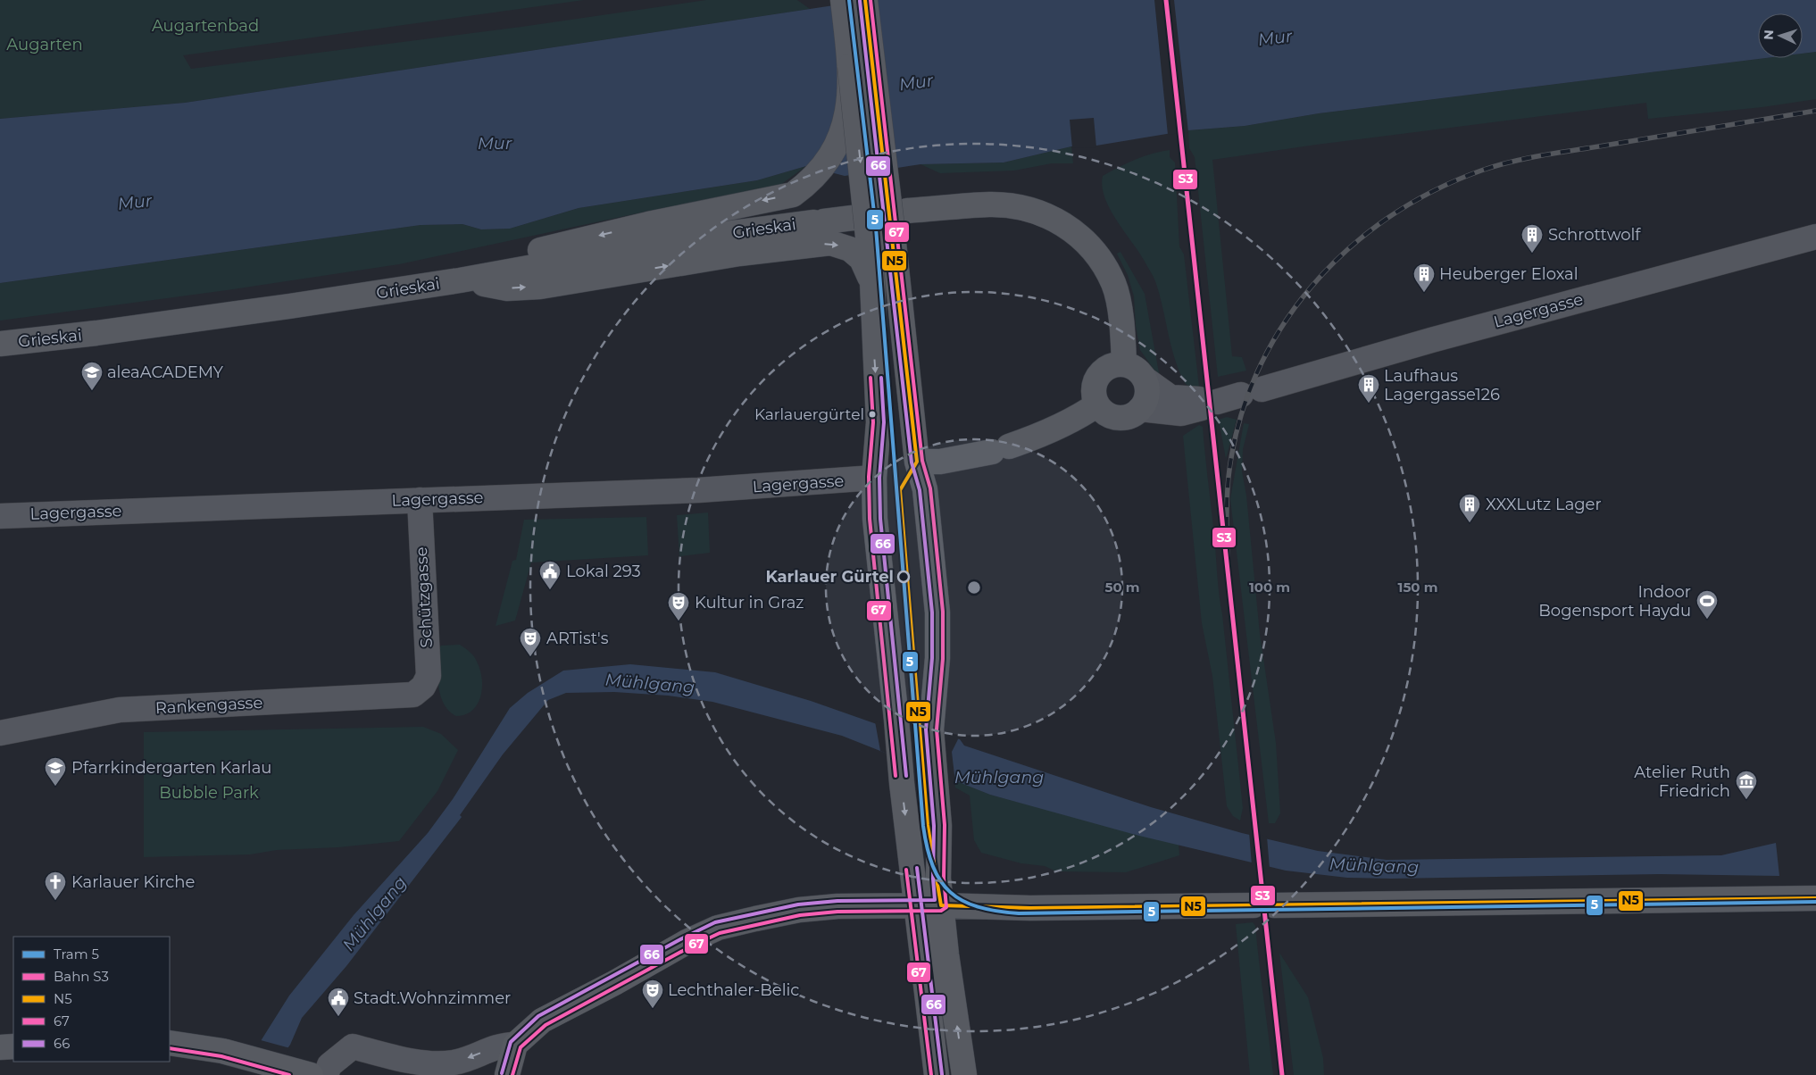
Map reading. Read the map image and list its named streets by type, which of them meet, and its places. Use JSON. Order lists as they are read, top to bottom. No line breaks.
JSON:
{"streets":{"main road":["Grieskai"],"street":["Lagergasse","Schützgasse","Rankengasse"]},"crossings":[["Lagergasse","Schützgasse"],["Schützgasse","Rankengasse"]],"water":["Mur","Mühlgang"],"parks":["Augartenbad","Augarten","Bubble Park"],"places":{"building":["Schrottwolf","Heuberger Eloxal","Laufhaus Lagergasse126","XXXLutz Lager"],"school or university":["aleaACADEMY","Pfarrkindergarten Karlau"],"other":["Karlauergürtel","Karlauer Gürtel"],"public building":["Lokal 293","Stadt.Wohnzimmer"],"sports":["Indoor Bogensport Haydu"],"theatre":["Kultur in Graz","ARTist's","Lechthaler-Belic"],"museum":["Atelier Ruth Friedrich"],"church":["Karlauer Kirche"]},"lines":["tram line 5","rail line S3","transit line N5","transit line 67","transit line 66"],"legend":["Tram 5","Bahn S3","N5","67","66"],"north":"left","rings":["50 m","100 m","150 m"]}
